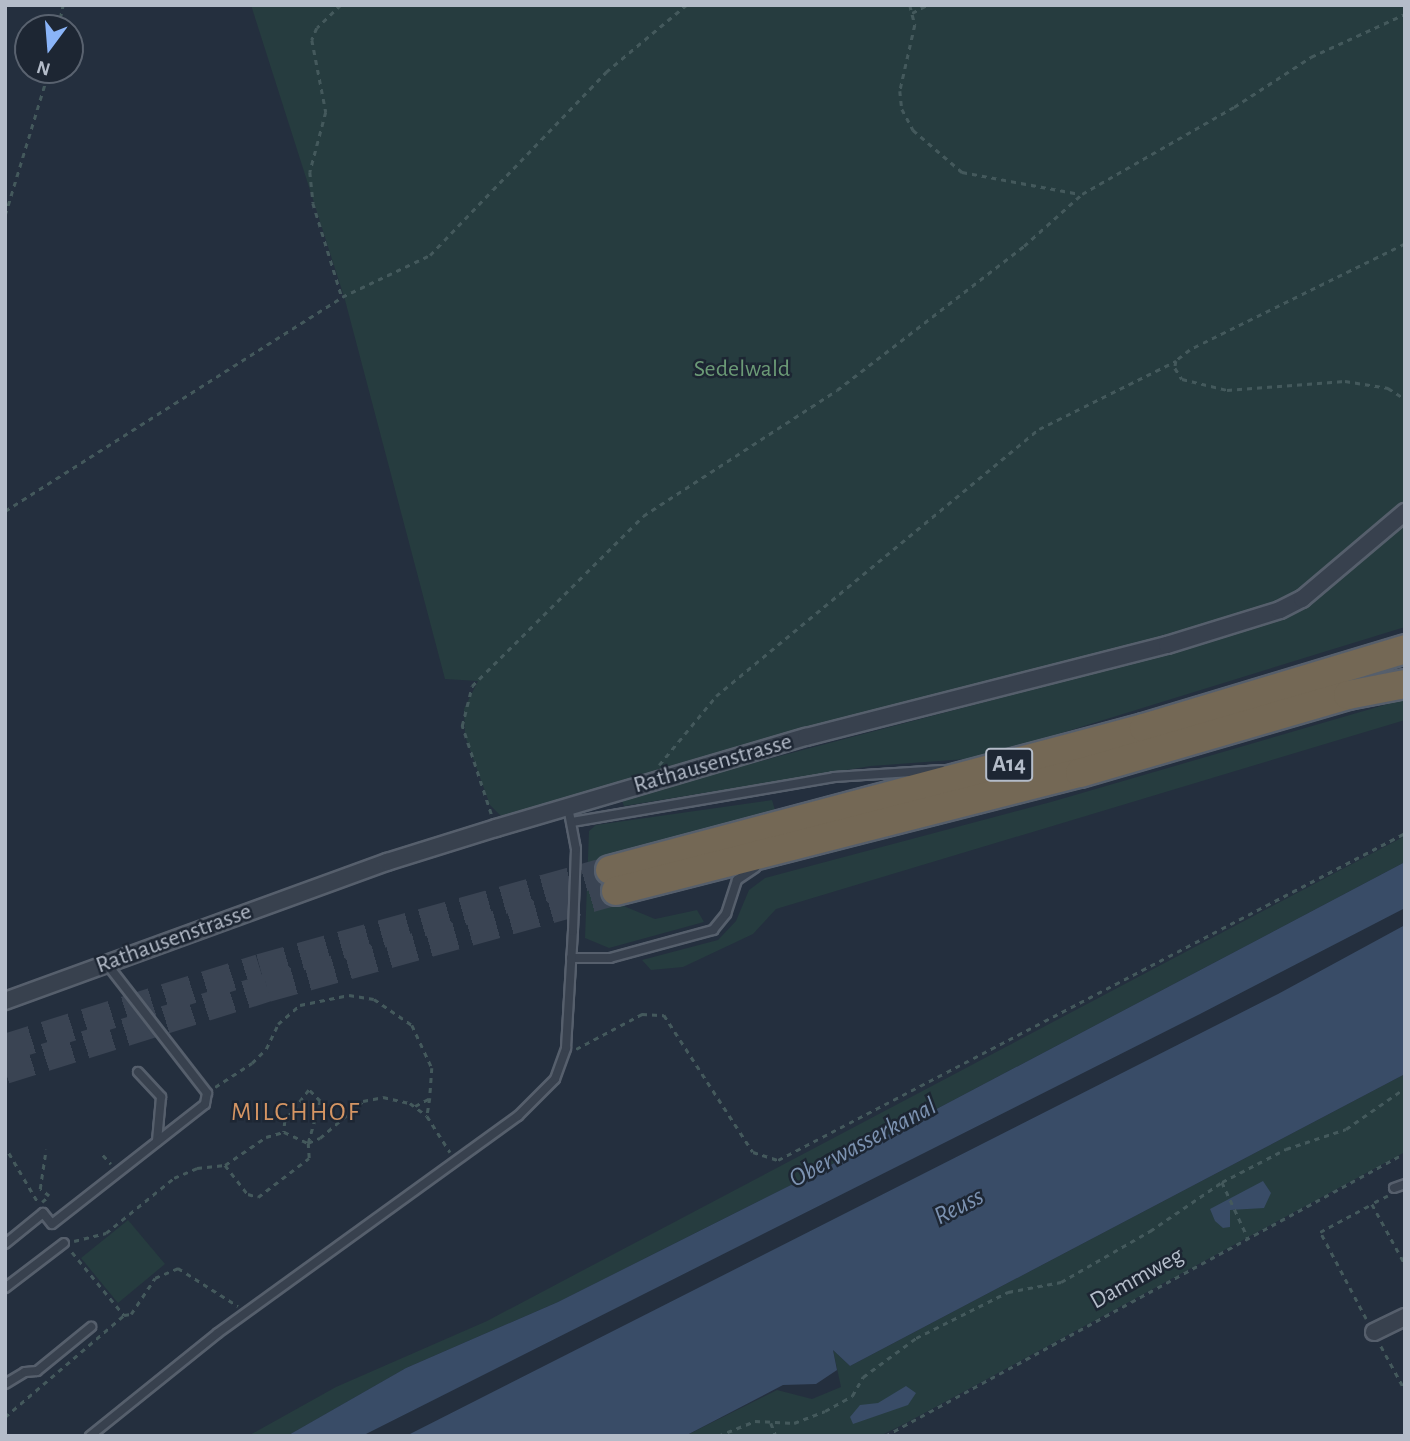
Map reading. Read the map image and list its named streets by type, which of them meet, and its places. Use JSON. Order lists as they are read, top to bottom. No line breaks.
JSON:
{"streets":{"highway":["A14"],"street":["Rathausenstrasse"],"path":["Dammweg"]},"districts":["MILCHHOF"],"water":["Oberwasserkanal","Reuss"],"parks":["Sedelwald"],"north":"bottom"}
